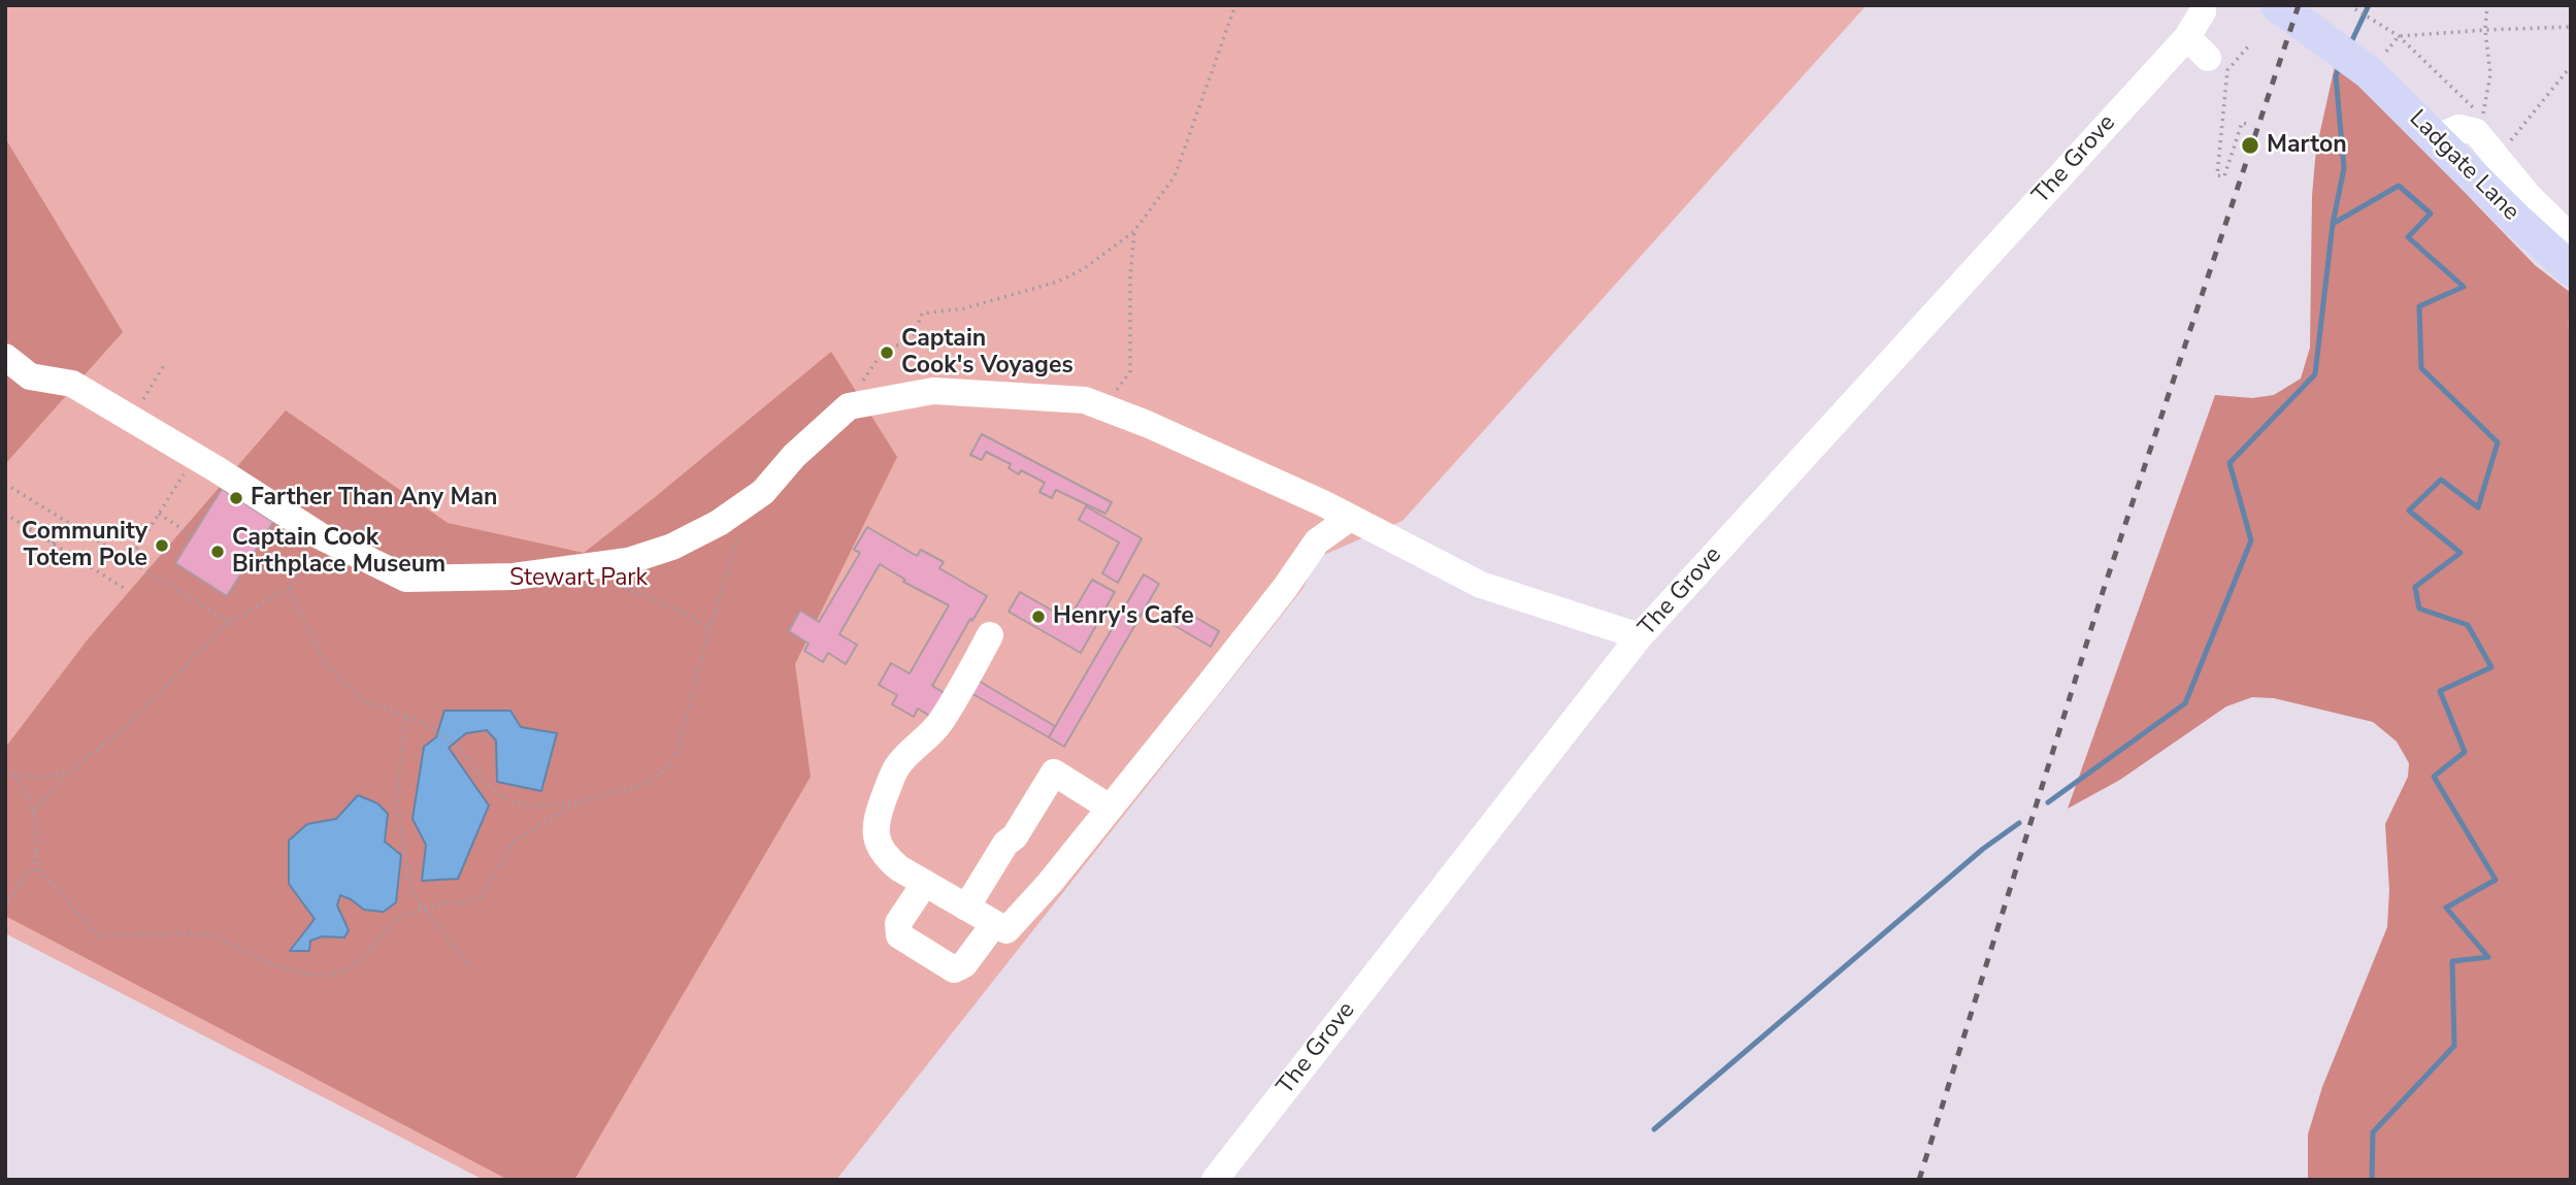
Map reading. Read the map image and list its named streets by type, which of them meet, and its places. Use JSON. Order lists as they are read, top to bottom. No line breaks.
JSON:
{"streets":{"main road":["Ladgate Lane"],"street":["The Grove"]},"parks":["Stewart Park"],"places":["Marton","Captain Cook's Voyages","Farther Than Any Man","Community Totem Pole","Captain Cook Birthplace Museum","Henry's Cafe"]}
